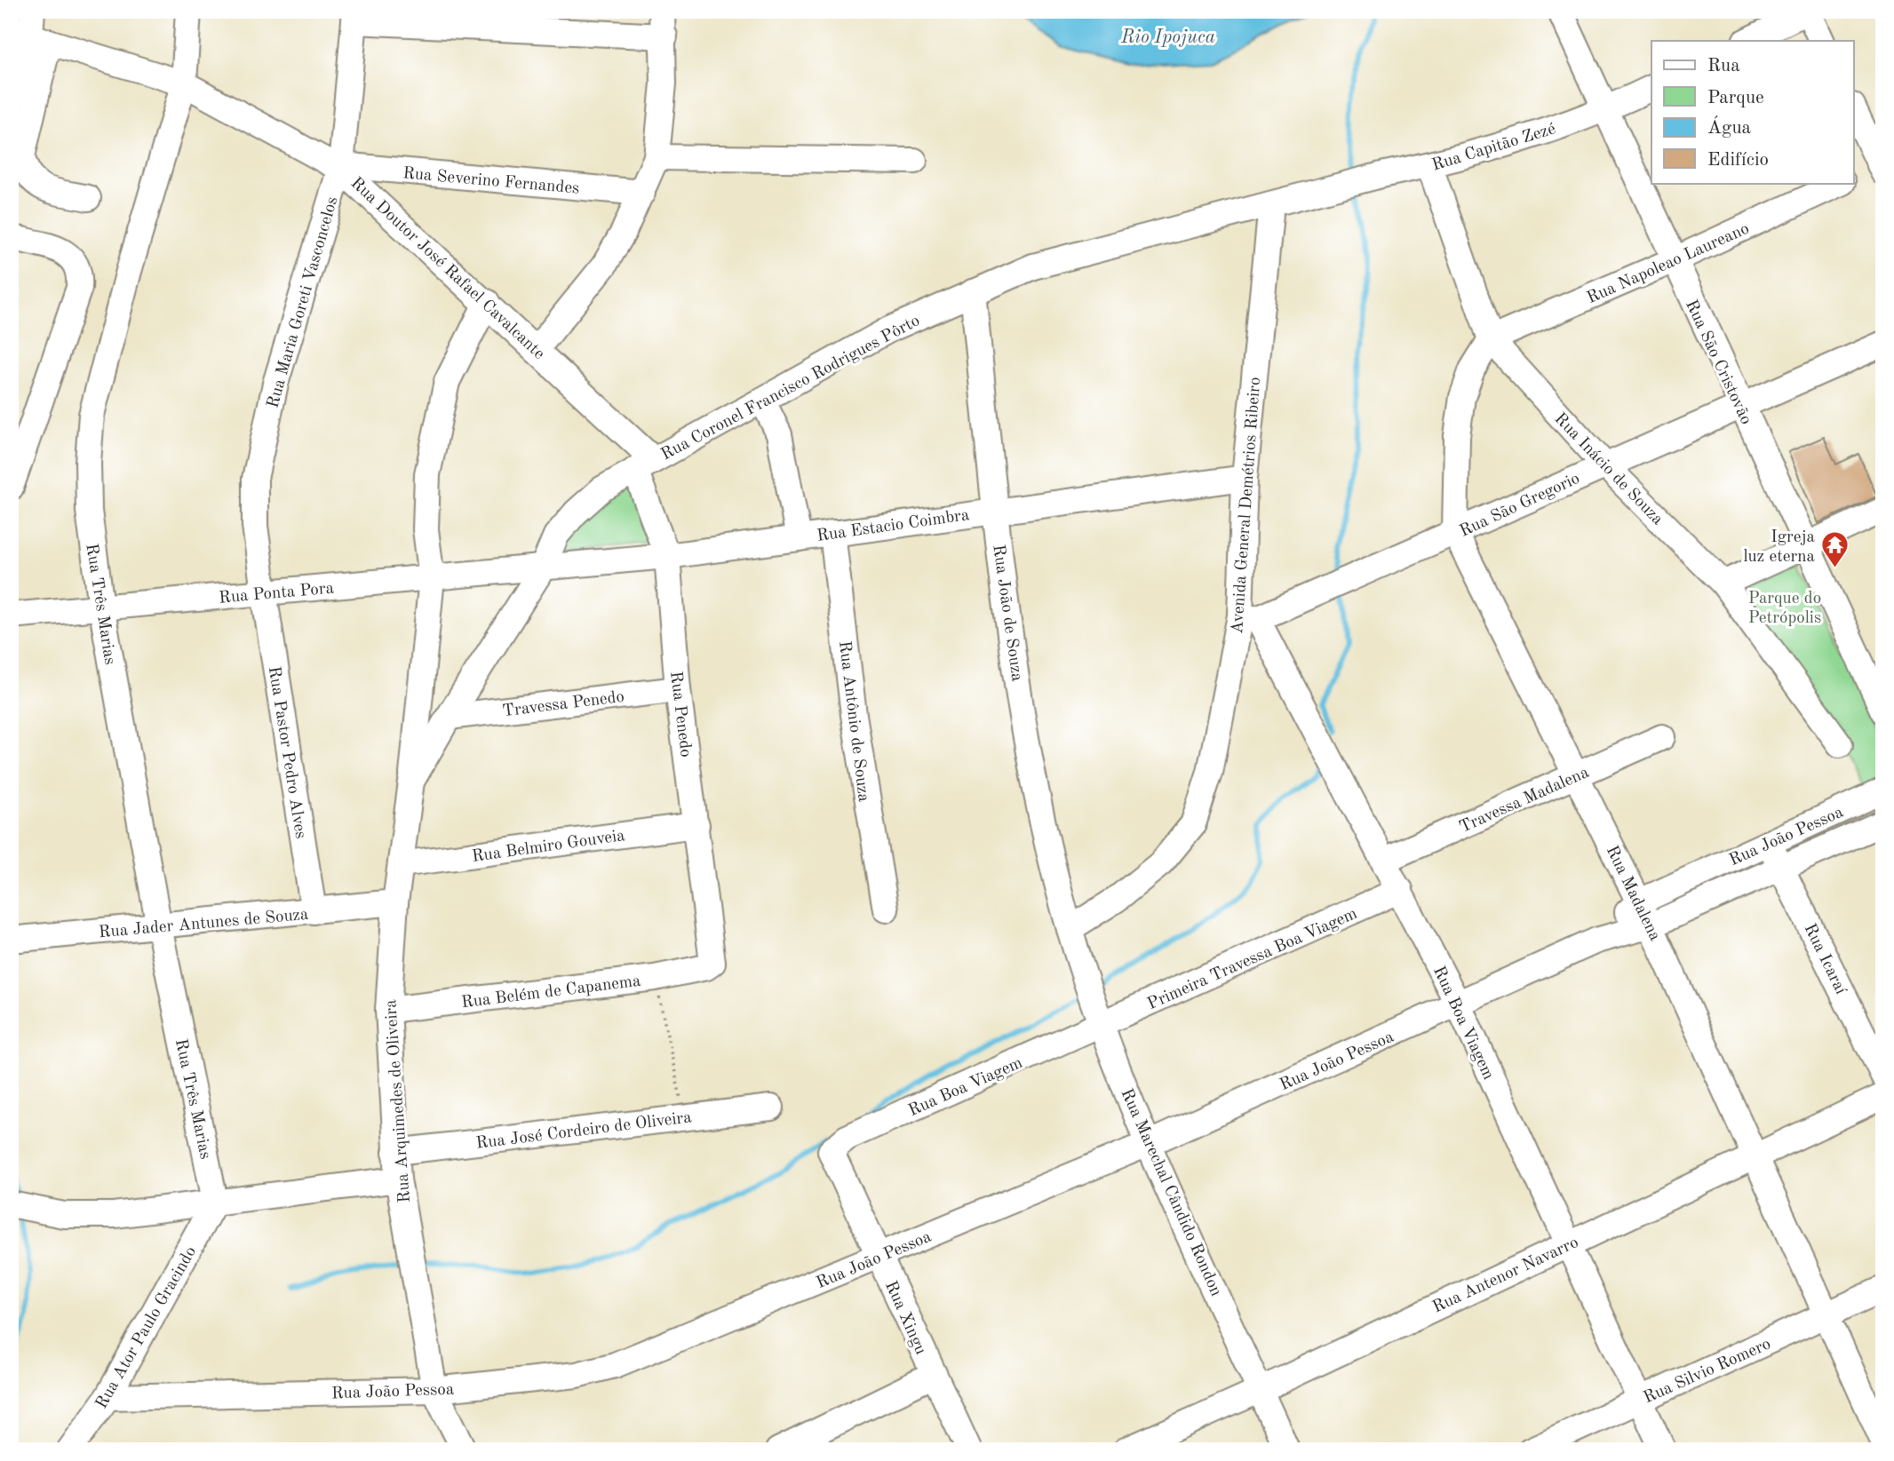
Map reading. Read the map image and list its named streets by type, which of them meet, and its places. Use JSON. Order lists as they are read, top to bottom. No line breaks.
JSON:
{"streets":{"street":["Rua Capitão Zezé","Rua Severino Fernandes","Rua Napoleao Laureano","Rua Doutor José Rafael Cavalcante","Rua Maria Goreti Vasconcelos","Rua São Cristovão","Rua Coronel Francisco Rodrigues Pôrto","Rua Inácio de Souza","Rua São Gregorio","Avenida General Demétrios Ribeiro","Rua Estacio Coimbra","Rua Ponta Pora","Rua Três Marias","Rua João de Souza","Travessa Penedo","Rua Penedo","Rua Antônio de Souza","Rua Pastor Pedro Alves","Travessa Madalena","Rua João Pessoa","Rua Belmiro Gouveia","Rua Madalena","Rua Jader Antunes de Souza","Primeira Travessa Boa Viagem","Rua Icaraí","Rua Belém de Capanema","Rua Boa Viagem","Rua Arquimedes de Oliveira","Rua José Cordeiro de Oliveira","Rua Marechal Cândido Rondon","Rua Antenor Navarro","Rua Xingu","Rua Ator Paulo Gracindo","Rua Silvio Romero"]},"crossings":[["Rua Capitão Zezé","Rua São Cristovão"],["Rua Capitão Zezé","Rua Coronel Francisco Rodrigues Pôrto"],["Rua Capitão Zezé","Rua Inácio de Souza"],["Rua Severino Fernandes","Rua Doutor José Rafael Cavalcante"],["Rua Severino Fernandes","Rua Maria Goreti Vasconcelos"],["Rua Napoleao Laureano","Rua São Cristovão"],["Rua Napoleao Laureano","Rua Inácio de Souza"],["Rua Napoleao Laureano","Rua Madalena"],["Rua Doutor José Rafael Cavalcante","Rua Maria Goreti Vasconcelos"],["Rua Doutor José Rafael Cavalcante","Rua Coronel Francisco Rodrigues Pôrto"],["Rua Doutor José Rafael Cavalcante","Rua Três Marias"],["Rua Doutor José Rafael Cavalcante","Rua Penedo"],["Rua Doutor José Rafael Cavalcante","Rua Arquimedes de Oliveira"],["Rua Maria Goreti Vasconcelos","Rua Ponta Pora"],["Rua Maria Goreti Vasconcelos","Rua Pastor Pedro Alves"],["Rua São Cristovão","Rua São Gregorio"],["Rua Coronel Francisco Rodrigues Pôrto","Avenida General Demétrios Ribeiro"],["Rua Coronel Francisco Rodrigues Pôrto","Rua Estacio Coimbra"],["Rua Coronel Francisco Rodrigues Pôrto","Rua Ponta Pora"],["Rua Coronel Francisco Rodrigues Pôrto","Rua João de Souza"],["Rua Coronel Francisco Rodrigues Pôrto","Rua Penedo"],["Rua Coronel Francisco Rodrigues Pôrto","Rua Arquimedes de Oliveira"],["Rua Inácio de Souza","Rua São Gregorio"],["Rua Inácio de Souza","Rua Madalena"],["Rua São Gregorio","Avenida General Demétrios Ribeiro"],["Rua São Gregorio","Rua Madalena"],["Rua São Gregorio","Rua Boa Viagem"],["Avenida General Demétrios Ribeiro","Rua Estacio Coimbra"],["Avenida General Demétrios Ribeiro","Rua João de Souza"],["Avenida General Demétrios Ribeiro","Rua Boa Viagem"],["Avenida General Demétrios Ribeiro","Rua Marechal Cândido Rondon"],["Rua Estacio Coimbra","Rua Ponta Pora"],["Rua Estacio Coimbra","Rua João de Souza"],["Rua Estacio Coimbra","Rua Penedo"],["Rua Estacio Coimbra","Rua Antônio de Souza"],["Rua Estacio Coimbra","Rua Arquimedes de Oliveira"],["Rua Ponta Pora","Rua Três Marias"],["Rua Ponta Pora","Rua Pastor Pedro Alves"],["Rua Ponta Pora","Rua Arquimedes de Oliveira"],["Rua Três Marias","Rua Jader Antunes de Souza"],["Rua Três Marias","Rua Ator Paulo Gracindo"],["Rua João de Souza","Rua Marechal Cândido Rondon"],["Travessa Penedo","Rua Penedo"],["Travessa Penedo","Rua Arquimedes de Oliveira"],["Rua Penedo","Rua Belmiro Gouveia"],["Rua Penedo","Rua Belém de Capanema"],["Rua Pastor Pedro Alves","Rua Jader Antunes de Souza"],["Travessa Madalena","Rua Madalena"],["Travessa Madalena","Rua Boa Viagem"],["Rua João Pessoa","Rua Madalena"],["Rua João Pessoa","Rua Icaraí"],["Rua João Pessoa","Rua Boa Viagem"],["Rua João Pessoa","Rua Arquimedes de Oliveira"],["Rua João Pessoa","Rua Marechal Cândido Rondon"],["Rua João Pessoa","Rua Xingu"],["Rua João Pessoa","Rua Ator Paulo Gracindo"],["Rua Belmiro Gouveia","Rua Arquimedes de Oliveira"],["Rua Madalena","Rua Antenor Navarro"],["Rua Madalena","Rua Silvio Romero"],["Rua Jader Antunes de Souza","Rua Arquimedes de Oliveira"],["Primeira Travessa Boa Viagem","Rua Boa Viagem"],["Primeira Travessa Boa Viagem","Rua Marechal Cândido Rondon"],["Rua Belém de Capanema","Rua Arquimedes de Oliveira"],["Rua Boa Viagem","Rua Marechal Cândido Rondon"],["Rua Boa Viagem","Rua Antenor Navarro"],["Rua Boa Viagem","Rua Xingu"],["Rua Boa Viagem","Rua Silvio Romero"],["Rua Arquimedes de Oliveira","Rua José Cordeiro de Oliveira"],["Rua Marechal Cândido Rondon","Rua Antenor Navarro"]],"water":["Rio Ipojuca"],"parks":["Parque do Petrópolis"],"places":{"temple":["Igreja luz eterna"]},"legend":["Rua","Parque","Água","Edifício"]}
